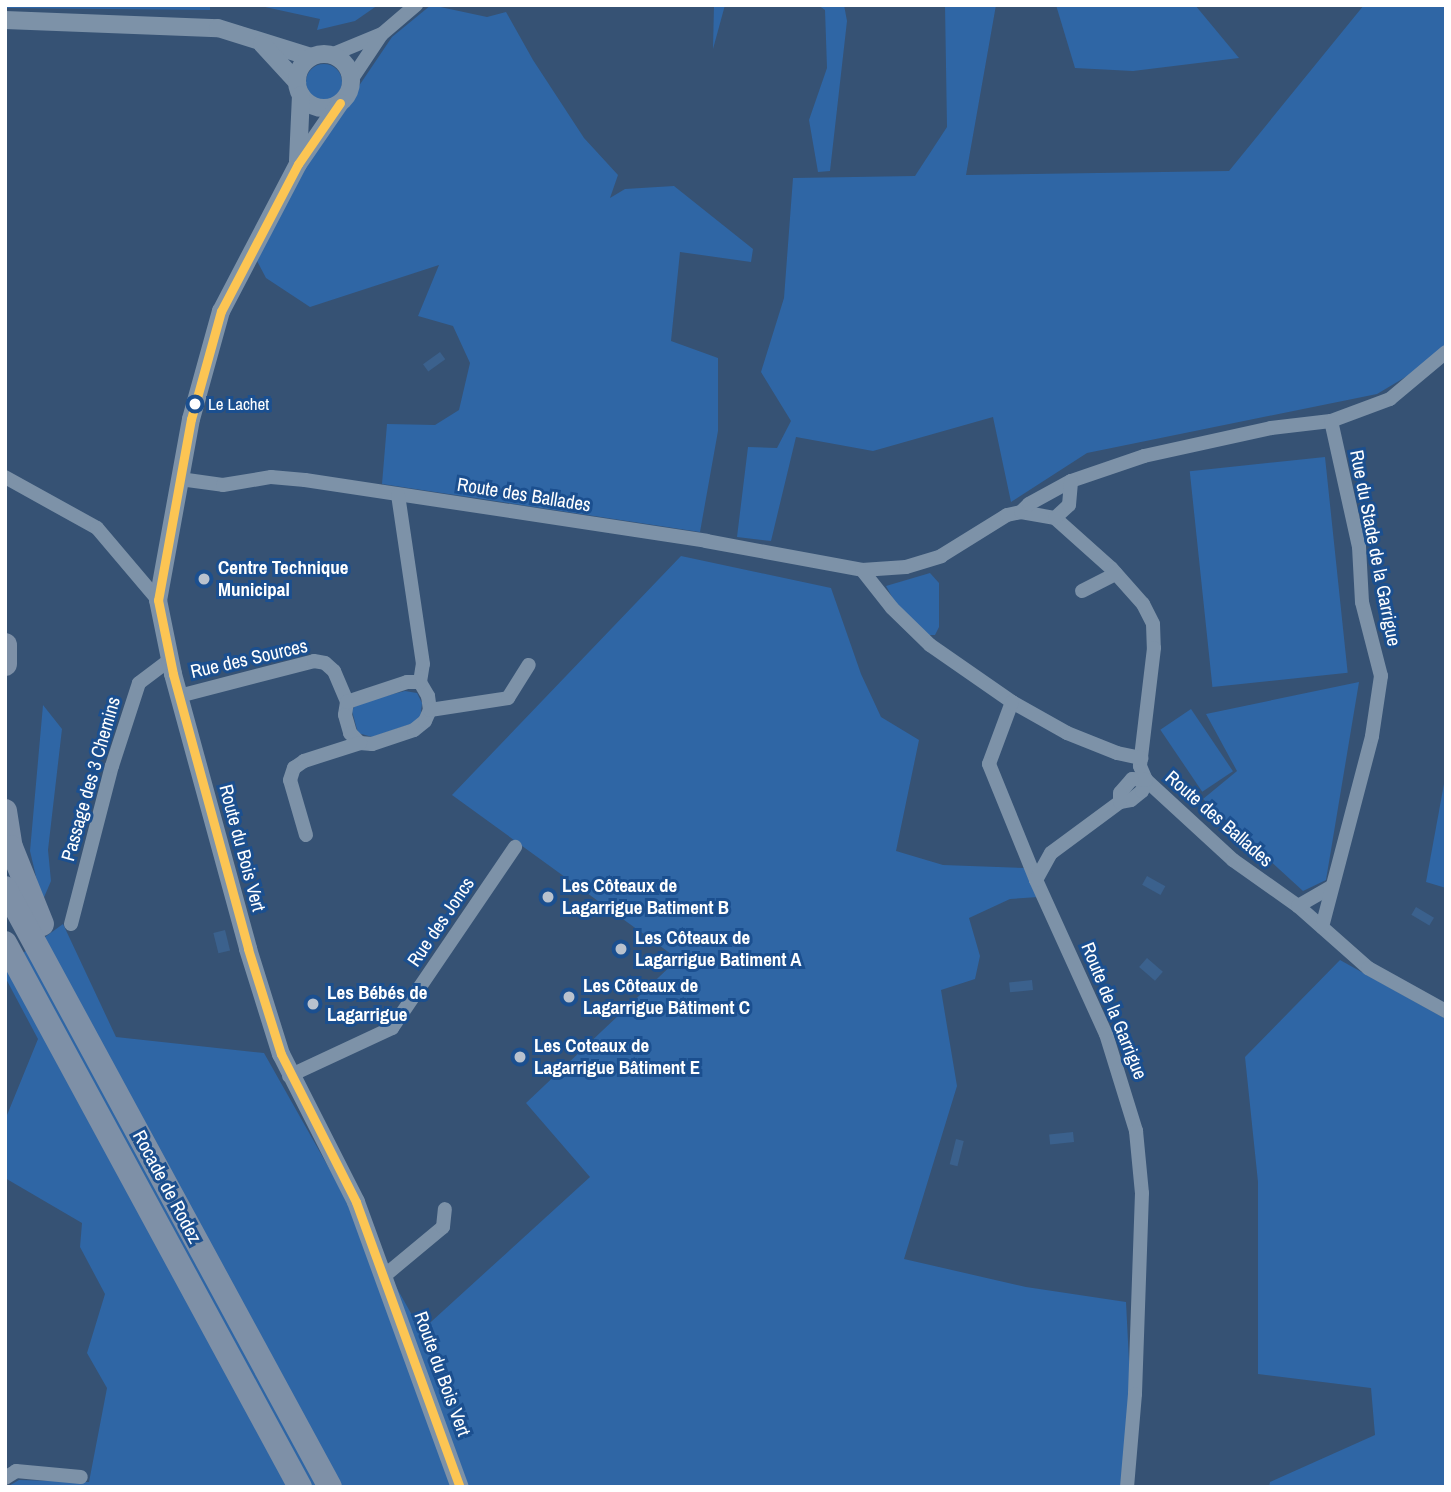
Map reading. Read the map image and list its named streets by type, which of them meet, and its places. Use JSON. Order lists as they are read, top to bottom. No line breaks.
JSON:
{"streets":{"highway":["Rocade de Rodez"],"street":["Route des Ballades","Rue du Stade de la Garrigue","Rue des Sources","Passage des 3 Chemins","Route du Bois Vert","Rue des Joncs","Route de la Garrigue"]},"crossings":[["Route des Ballades","Rue du Stade de la Garrigue"],["Route des Ballades","Route du Bois Vert"],["Rue des Sources","Route du Bois Vert"],["Passage des 3 Chemins","Route du Bois Vert"],["Route du Bois Vert","Rue des Joncs"]],"places":["Le Lachet","Centre Technique Municipal","Les Côteaux de Lagarrigue Batiment B","Les Côteaux de Lagarrigue Batiment A","Les Côteaux de Lagarrigue Bâtiment C","Les Bébés de Lagarrigue","Les Coteaux de Lagarrigue Bâtiment E"]}
